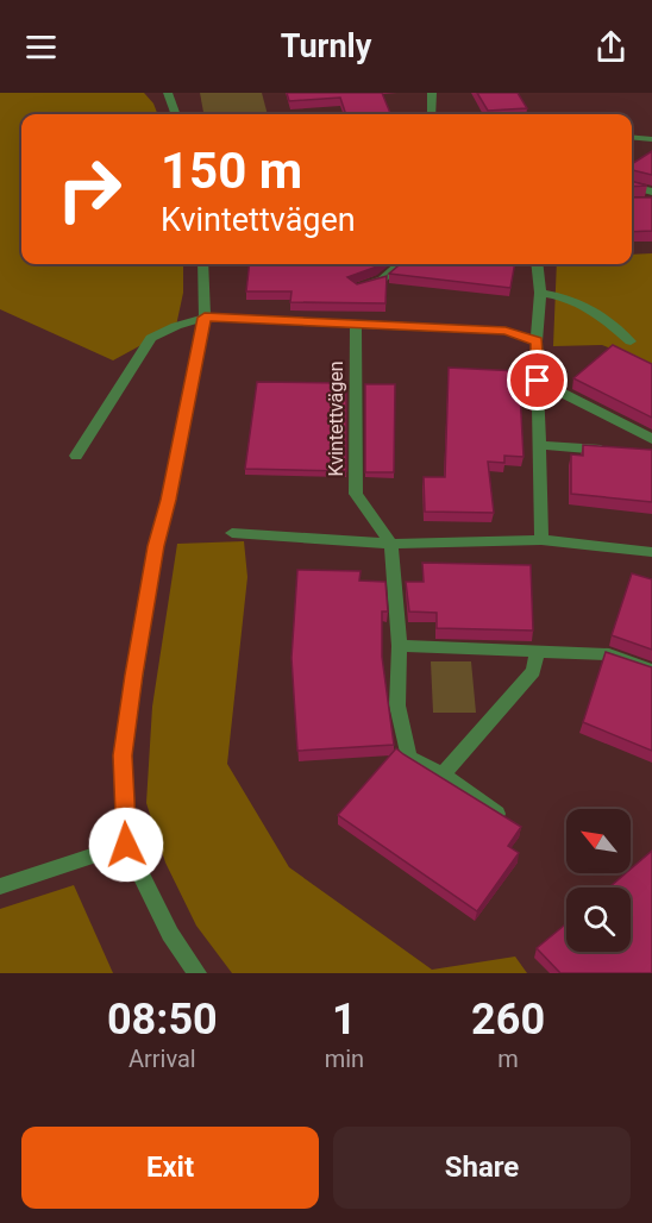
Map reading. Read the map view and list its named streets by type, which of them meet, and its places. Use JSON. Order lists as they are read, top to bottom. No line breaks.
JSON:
{"streets":{"street":["Kvintettvägen"]},"north":"top left","page":{"header":"Turnly","turn":["150 m","Kvintettvägen"],"eta":["08:50","Arrival","1","min","260","m"],"buttons":["Exit","Share"]}}
